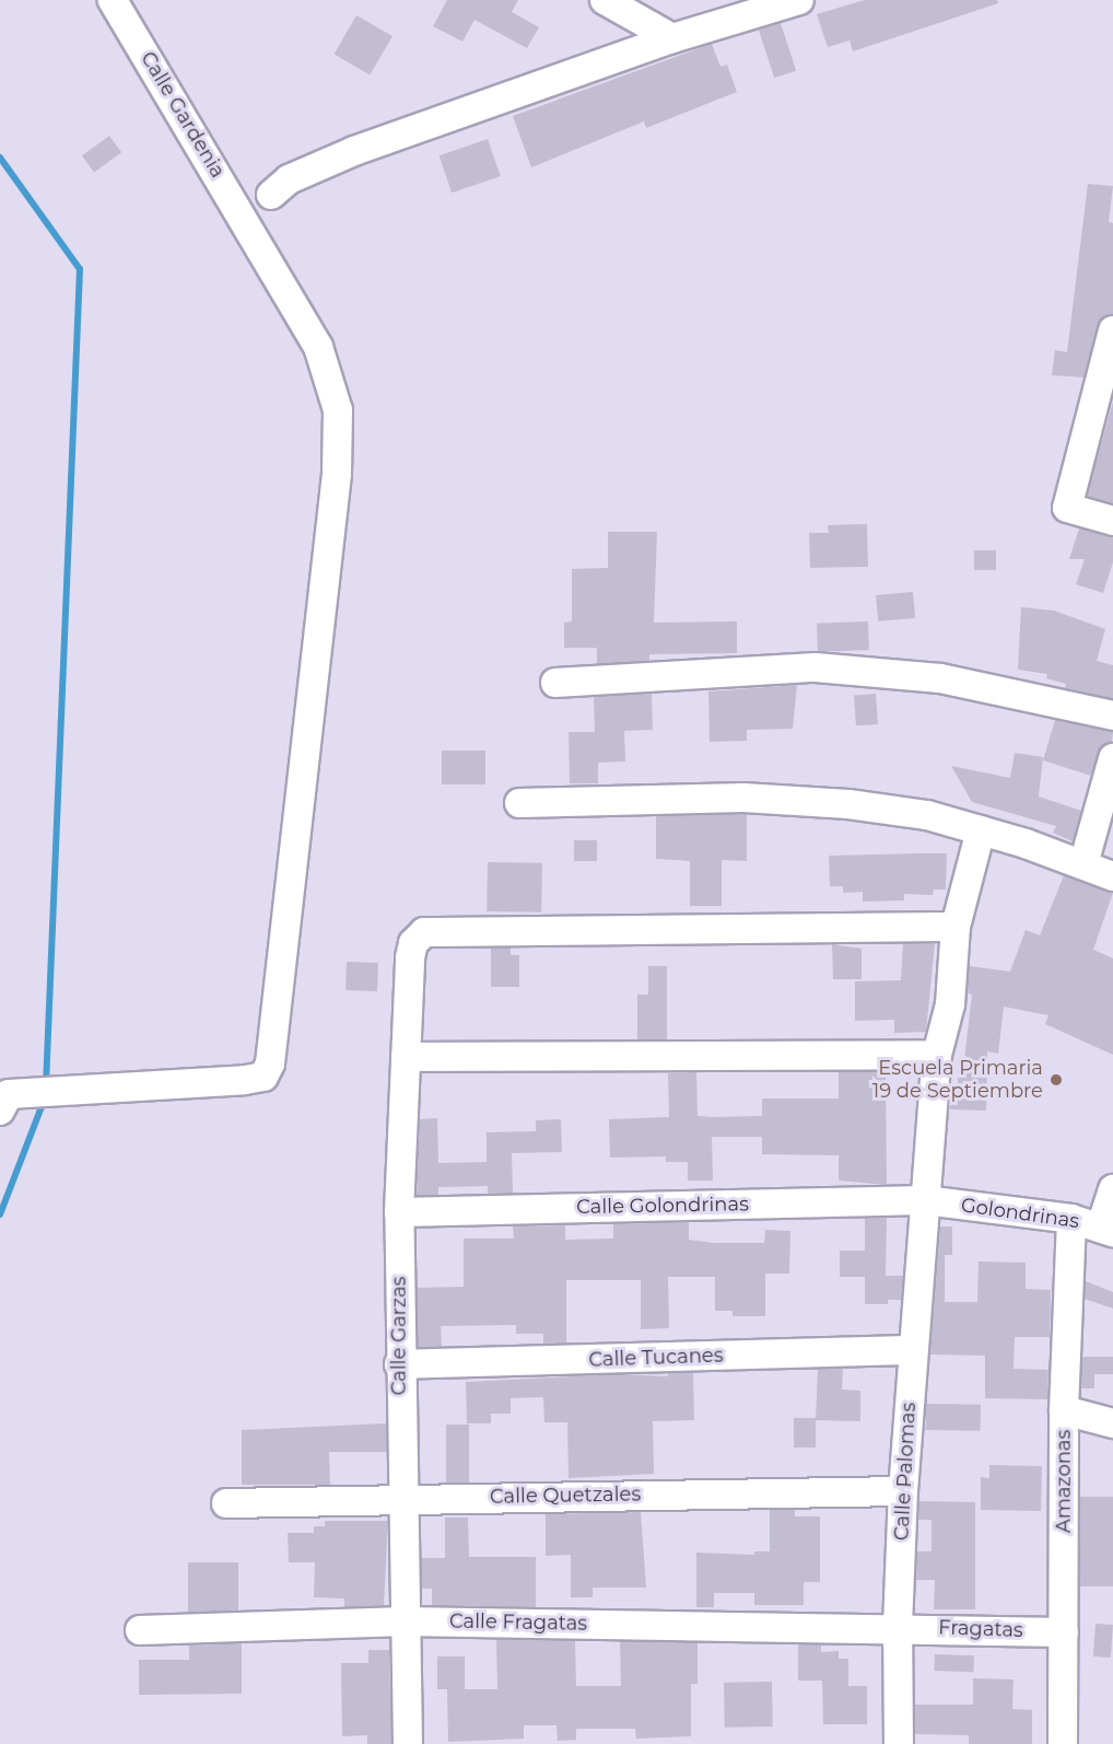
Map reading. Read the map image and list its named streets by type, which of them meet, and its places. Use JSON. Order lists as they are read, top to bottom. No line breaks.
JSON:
{"streets":{"street":["Calle Gardenia","Calle Golondrinas","Golondrinas","Calle Garzas","Calle Tucanes","Calle Palomas","Amazonas","Calle Quetzales","Calle Fragatas","Fragatas"]},"crossings":[["Calle Golondrinas","Golondrinas"],["Calle Golondrinas","Calle Garzas"],["Calle Golondrinas","Calle Palomas"],["Golondrinas","Calle Palomas"],["Golondrinas","Amazonas"],["Calle Garzas","Calle Tucanes"],["Calle Garzas","Calle Palomas"],["Calle Garzas","Calle Quetzales"],["Calle Garzas","Calle Fragatas"],["Calle Tucanes","Calle Palomas"],["Calle Palomas","Calle Quetzales"],["Calle Palomas","Calle Fragatas"],["Calle Palomas","Fragatas"],["Amazonas","Fragatas"],["Calle Fragatas","Fragatas"]],"places":["Escuela Primaria 19 de Septiembre"]}
